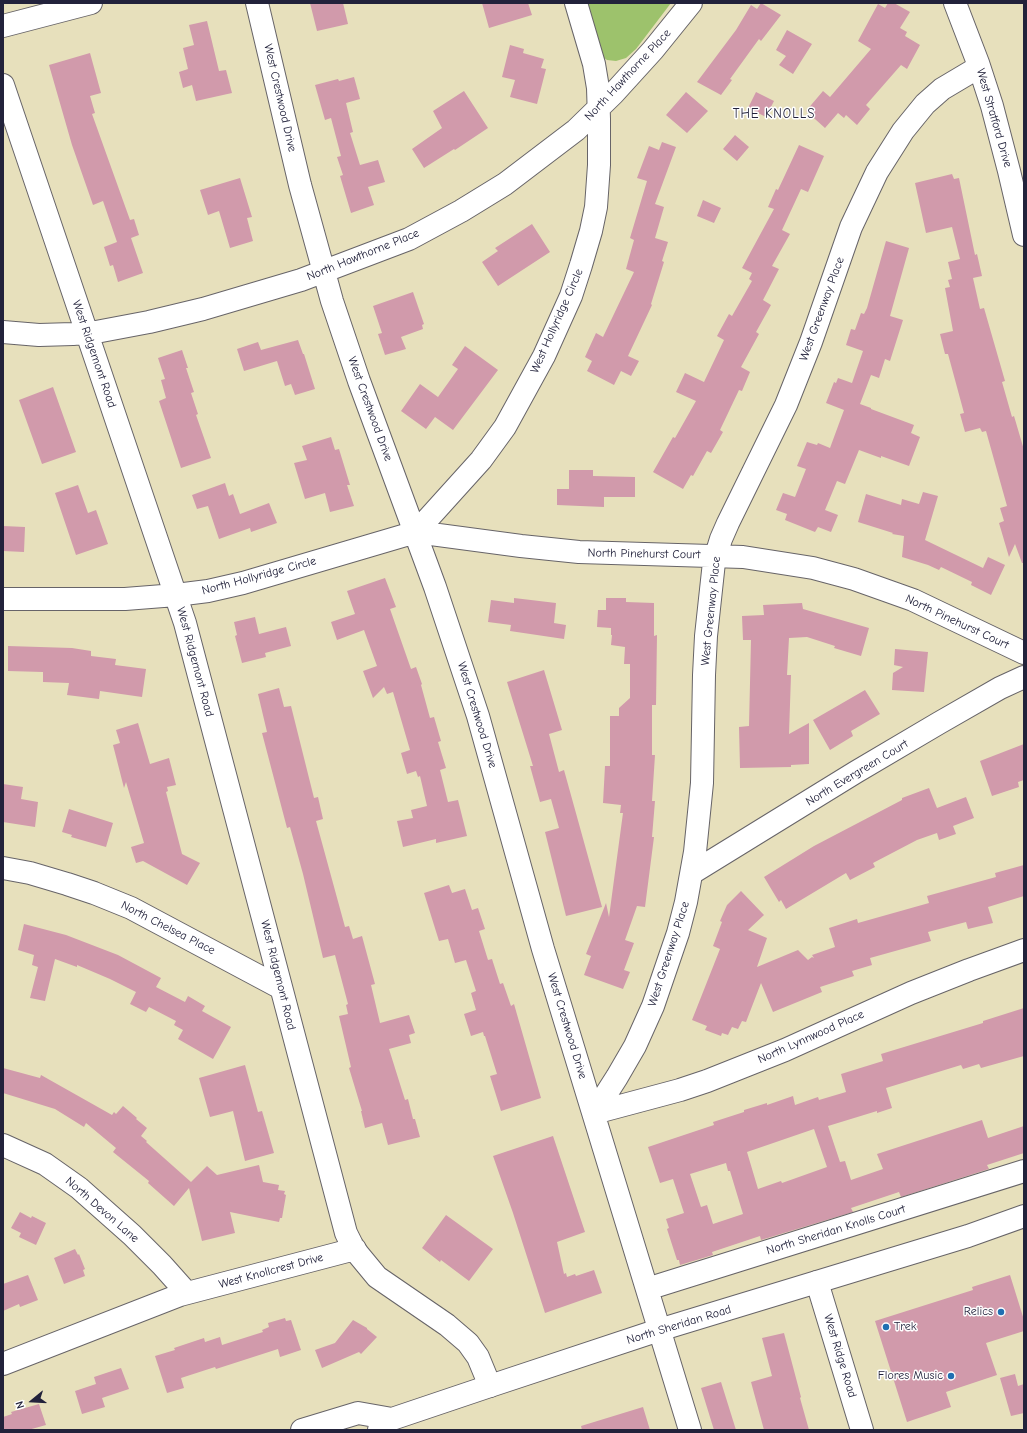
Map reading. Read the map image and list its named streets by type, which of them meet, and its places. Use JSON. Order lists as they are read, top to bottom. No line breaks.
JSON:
{"streets":{"street":["North Hawthorne Place","West Crestwood Drive","West Stratford Drive","West Greenway Place","West Hollyridge Circle","West Ridgemont Road","North Pinehurst Court","North Hollyridge Circle","North Evergreen Court","North Chelsea Place","North Lynnwood Place","North Devon Lane","North Sheridan Knolls Court","West Knollcrest Drive","North Sheridan Road","West Ridge Road"]},"crossings":[["North Hawthorne Place","West Crestwood Drive"],["North Hawthorne Place","West Hollyridge Circle"],["North Hawthorne Place","West Ridgemont Road"],["West Crestwood Drive","West Greenway Place"],["West Crestwood Drive","West Hollyridge Circle"],["West Crestwood Drive","North Pinehurst Court"],["West Crestwood Drive","North Hollyridge Circle"],["West Crestwood Drive","North Lynnwood Place"],["West Crestwood Drive","North Sheridan Knolls Court"],["West Crestwood Drive","North Sheridan Road"],["West Stratford Drive","West Greenway Place"],["West Greenway Place","North Pinehurst Court"],["West Greenway Place","North Evergreen Court"],["West Greenway Place","North Lynnwood Place"],["West Hollyridge Circle","North Pinehurst Court"],["West Hollyridge Circle","North Hollyridge Circle"],["West Ridgemont Road","North Hollyridge Circle"],["West Ridgemont Road","North Chelsea Place"],["West Ridgemont Road","West Knollcrest Drive"],["North Pinehurst Court","North Hollyridge Circle"],["North Devon Lane","West Knollcrest Drive"],["North Sheridan Road","West Ridge Road"]],"districts":["THE KNOLLS"],"places":["Relics","Trek","Flores Music"],"north":"left"}
